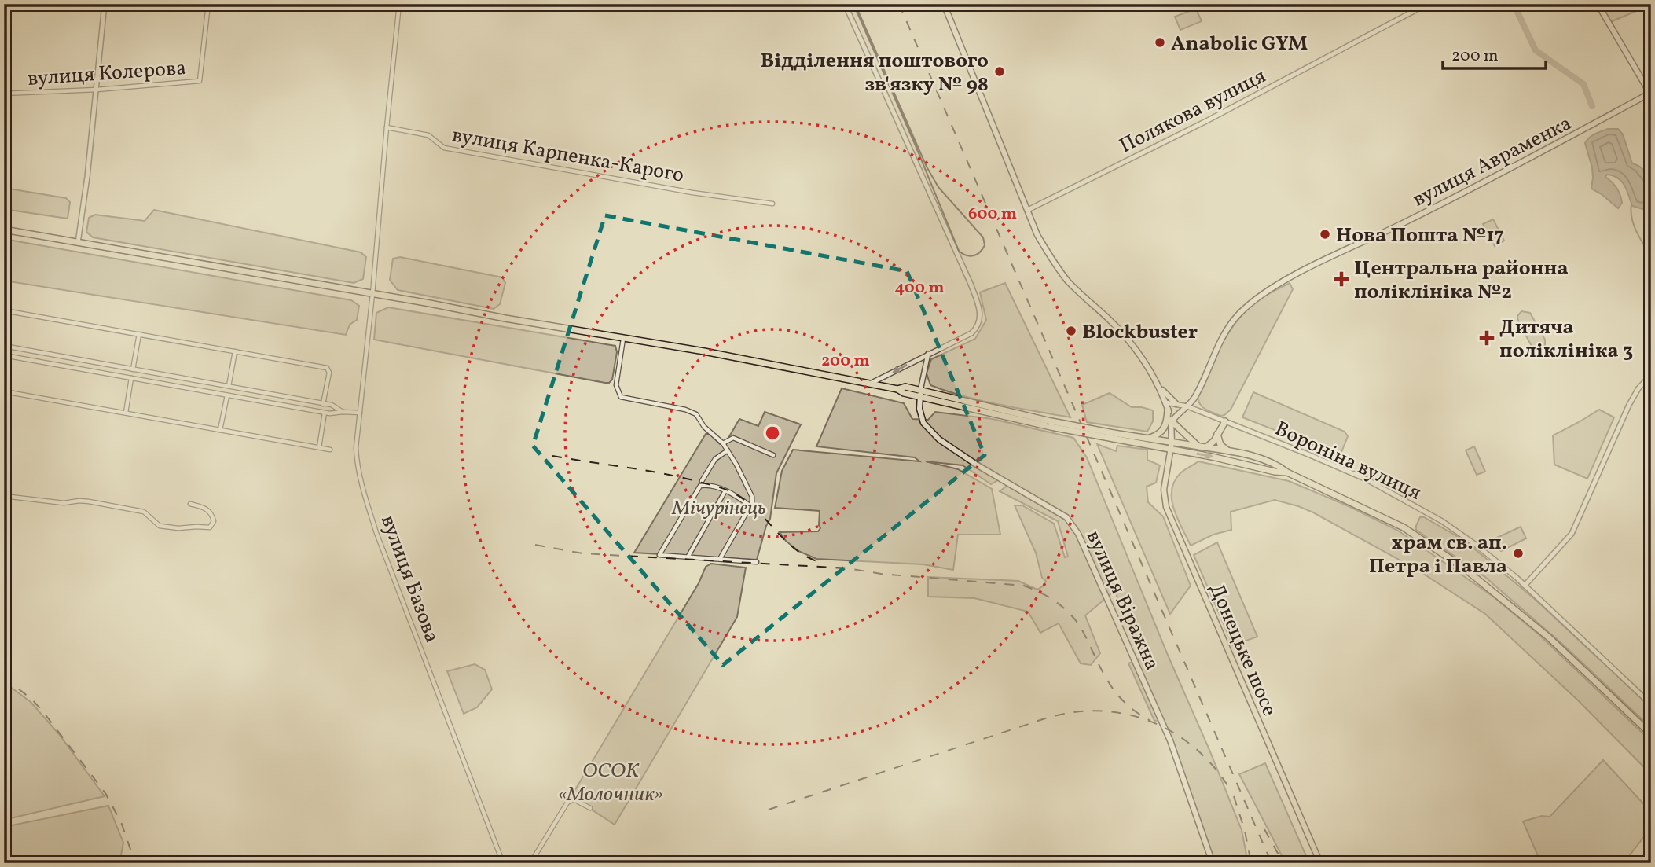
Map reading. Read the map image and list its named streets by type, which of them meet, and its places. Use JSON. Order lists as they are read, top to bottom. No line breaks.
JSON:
{"streets":{"main road":["вулиця Авраменка","вулиця Віражна","Донецьке шосе"],"street":["вулиця Колерова","Полякова вулиця","вулиця Карпенка-Карого","Вороніна вулиця","вулиця Базова"]},"crossings":[["вулиця Авраменка","Вороніна вулиця"]],"parks":["Мічурінець","ОСОК «Молочник»"],"places":{"other":["Anabolic GYM","Відділення поштового зв'язку № 98","Нова Пошта №17","Blockbuster","храм св. ап. Петра і Павла"],"health":["Центральна районна поліклініка №2","Дитяча поліклініка 3"]},"scale_bar":"200 m","rings":["600 m","400 m","200 m"]}
